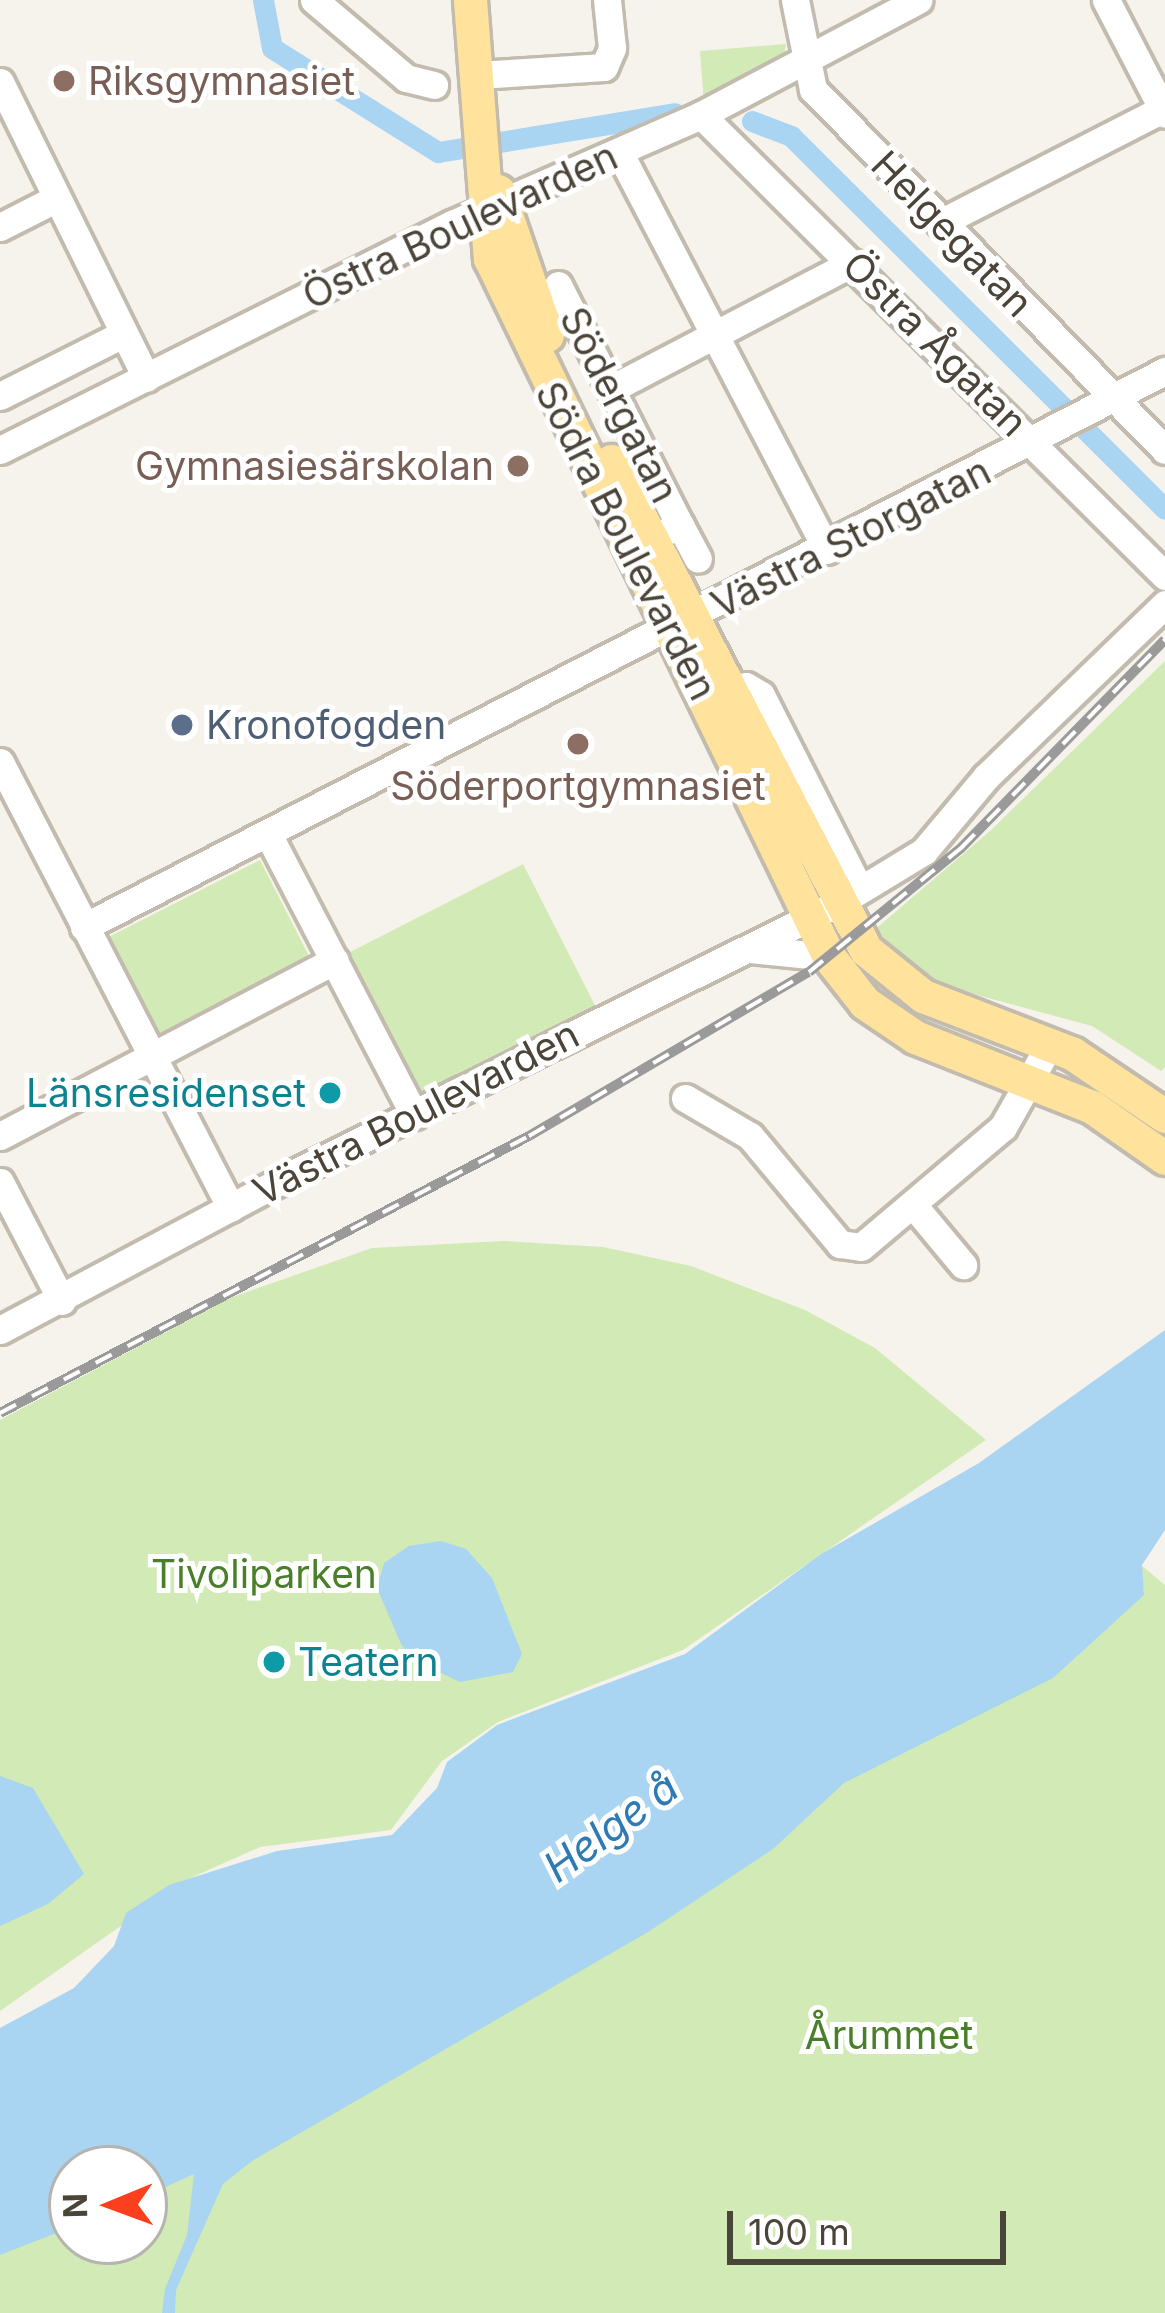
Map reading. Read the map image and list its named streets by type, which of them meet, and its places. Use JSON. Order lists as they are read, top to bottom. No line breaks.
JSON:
{"streets":{"main road":["Södra Boulevarden"],"street":["Östra Boulevarden","Helgegatan","Östra Ågatan","Södergatan","Västra Storgatan","Västra Boulevarden"]},"crossings":[["Östra Boulevarden","Helgegatan"],["Östra Boulevarden","Östra Ågatan"],["Östra Boulevarden","Södra Boulevarden"],["Helgegatan","Västra Storgatan"],["Östra Ågatan","Västra Storgatan"],["Södergatan","Södra Boulevarden"],["Västra Storgatan","Södra Boulevarden"],["Södra Boulevarden","Västra Boulevarden"]],"water":["Helge å"],"parks":["Tivoliparken","Årummet"],"places":["Riksgymnasiet","Gymnasiesärskolan","Kronofogden","Söderportgymnasiet","Länsresidenset","Teatern"],"scale_bar":"100 m","north":"left"}
